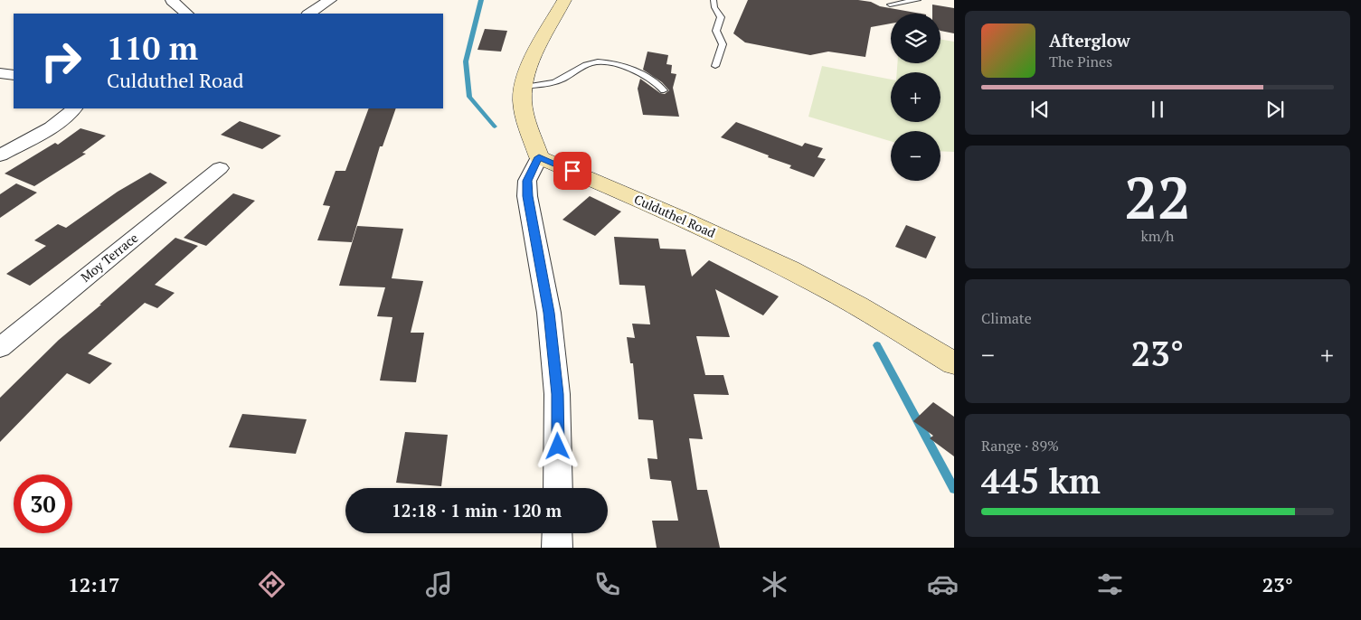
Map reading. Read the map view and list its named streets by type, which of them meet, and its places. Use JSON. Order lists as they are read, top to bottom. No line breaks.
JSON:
{"streets":{"main road":["Culduthel Road"],"street":["Moy Terrace"]},"page":{"map_buttons":["+","−"],"turn":["110 m","Culduthel Road"],"song":["Afterglow","The Pines"],"tile":[["22","km/h"],"Climate",["Range · 89%","445 km"]],"heat":["−","23°","+"],"limit":"30","trip":"12:18 · 1 min · 120 m","tabs":["12:17","23°"]}}
